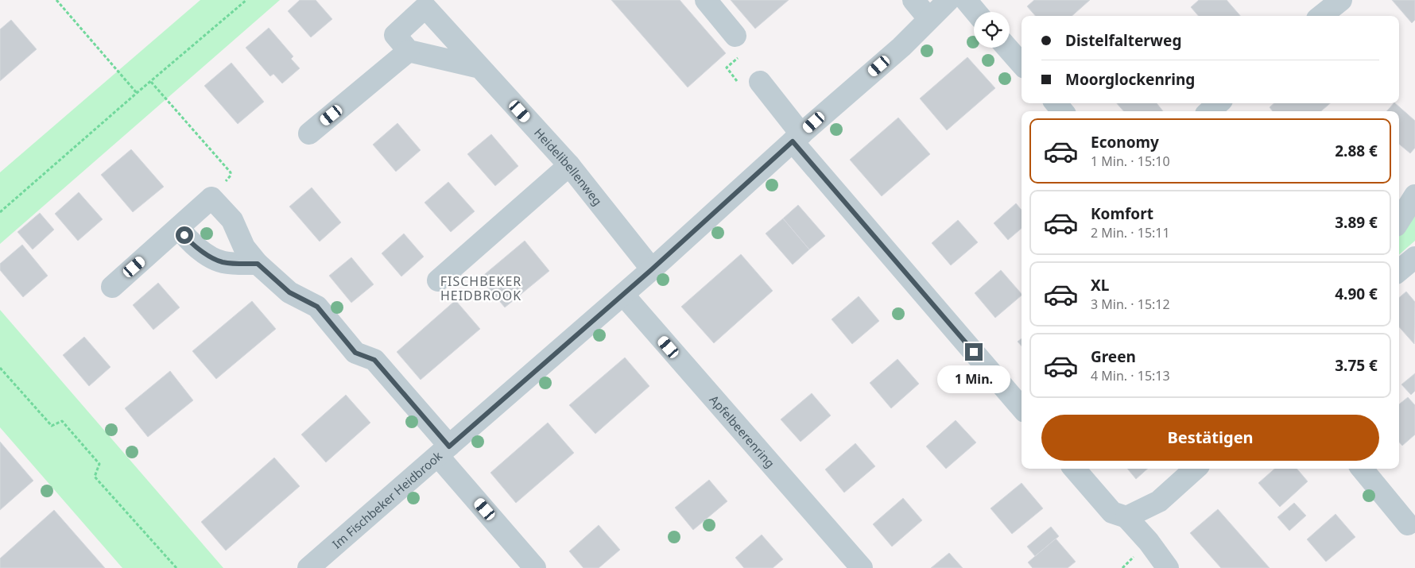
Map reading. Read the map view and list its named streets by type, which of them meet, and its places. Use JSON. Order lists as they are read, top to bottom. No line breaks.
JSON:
{"streets":{"street":["Heidelibellenweg","Apfelbeerenring","Im Fischbeker Heidbrook"]},"crossings":[["Heidelibellenweg","Im Fischbeker Heidbrook"],["Apfelbeerenring","Im Fischbeker Heidbrook"]],"districts":["FISCHBEKER HEIDBROOK"],"page":{"banner":["Distelfalterweg","Moorglockenring"],"list":[{"name":"Economy","note":"1 Min. · 15:10","value":"2.88 €"},{"name":"Komfort","note":"2 Min. · 15:11","value":"3.89 €"},{"name":"XL","note":"3 Min. · 15:12","value":"4.90 €"},{"name":"Green","note":"4 Min. · 15:13","value":"3.75 €"}],"bubble":"1 Min.","buttons":"Bestätigen"}}
